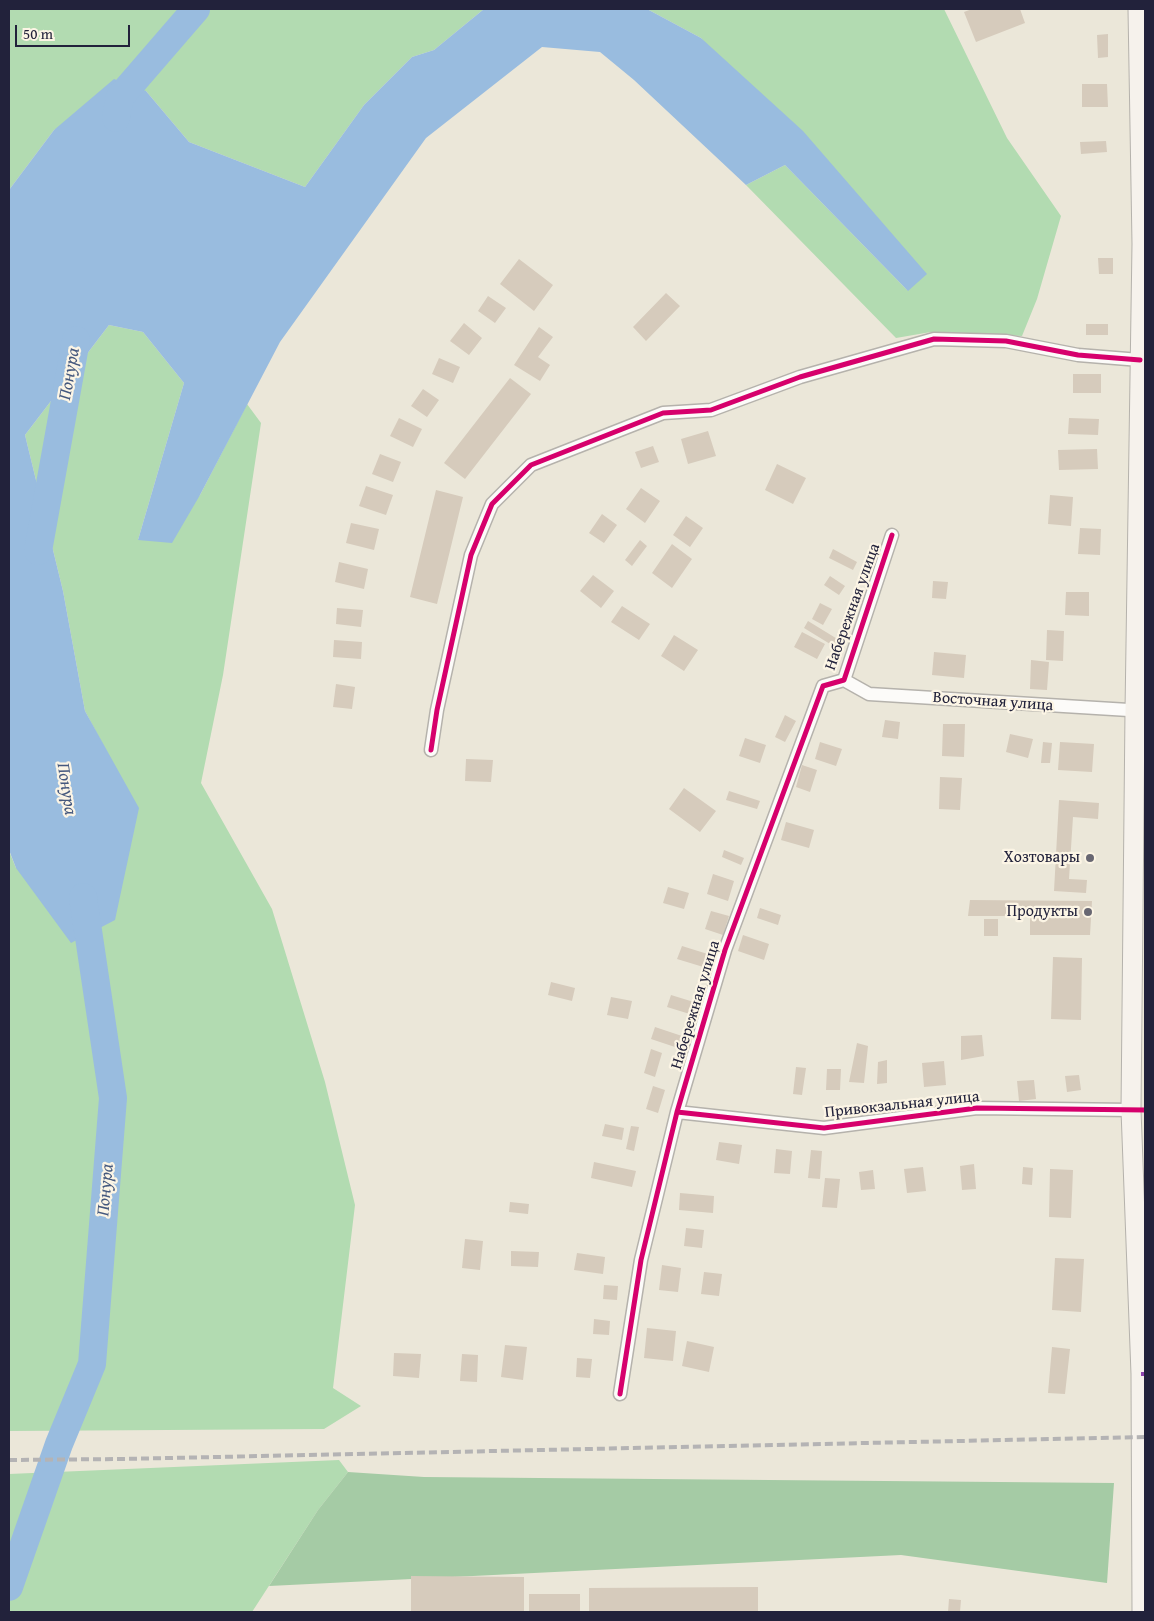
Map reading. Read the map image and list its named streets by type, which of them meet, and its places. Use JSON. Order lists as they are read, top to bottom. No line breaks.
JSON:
{"streets":{"street":["Набережная улица","Восточная улица","Привокзальная улица"]},"crossings":[["Набережная улица","Восточная улица"],["Набережная улица","Привокзальная улица"]],"water":["Понура"],"places":["Хозтовары","Продукты"],"scale_bar":"50 m"}
